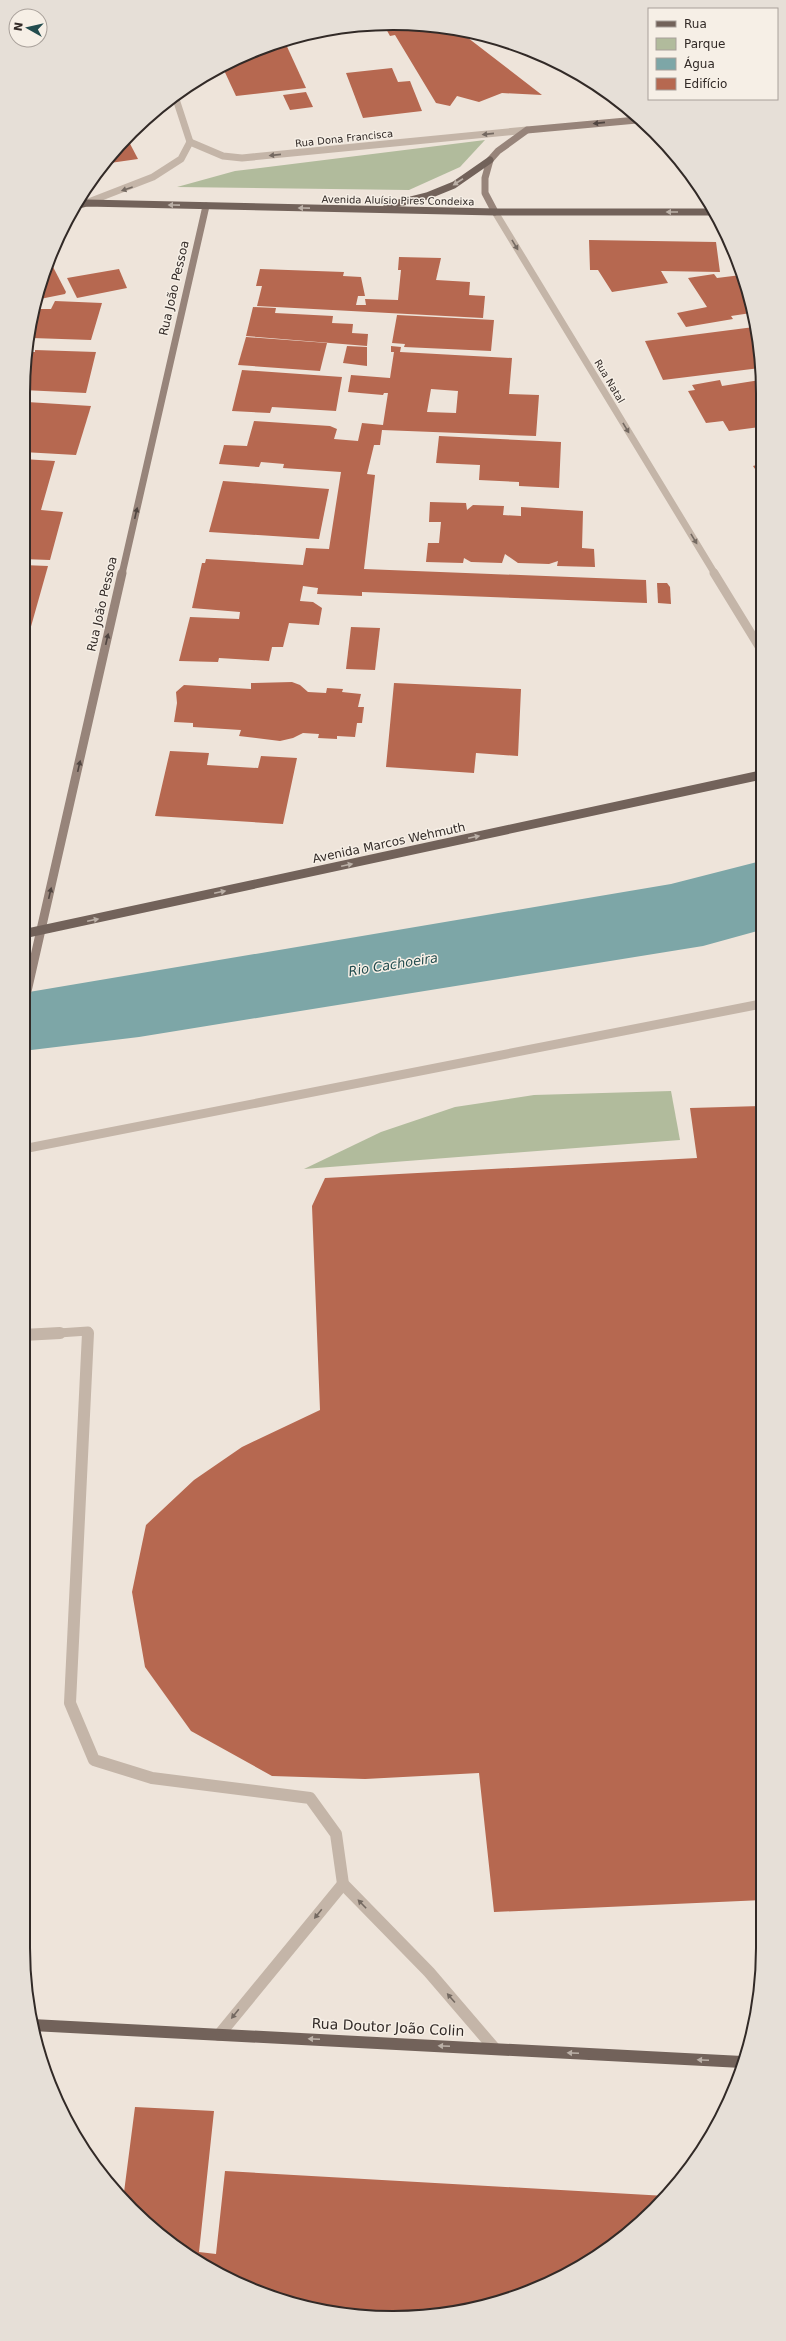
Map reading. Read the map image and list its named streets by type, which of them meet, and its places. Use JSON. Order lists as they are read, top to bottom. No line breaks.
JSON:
{"streets":{"main road":["Avenida Aluísio Pires Condeixa","Avenida Marcos Wehmuth","Rua Doutor João Colin"],"street":["Rua Dona Francisca","Rua João Pessoa","Rua Natal"]},"crossings":[["Avenida Aluísio Pires Condeixa","Rua João Pessoa"],["Avenida Aluísio Pires Condeixa","Rua Natal"],["Rua João Pessoa","Avenida Marcos Wehmuth"]],"one_way":["Rua Dona Francisca","Avenida Aluísio Pires Condeixa","Rua João Pessoa","Rua Natal","Avenida Marcos Wehmuth","Rua Doutor João Colin"],"water":["Rio Cachoeira"],"legend":["Rua","Parque","Água","Edifício"],"north":"left"}
